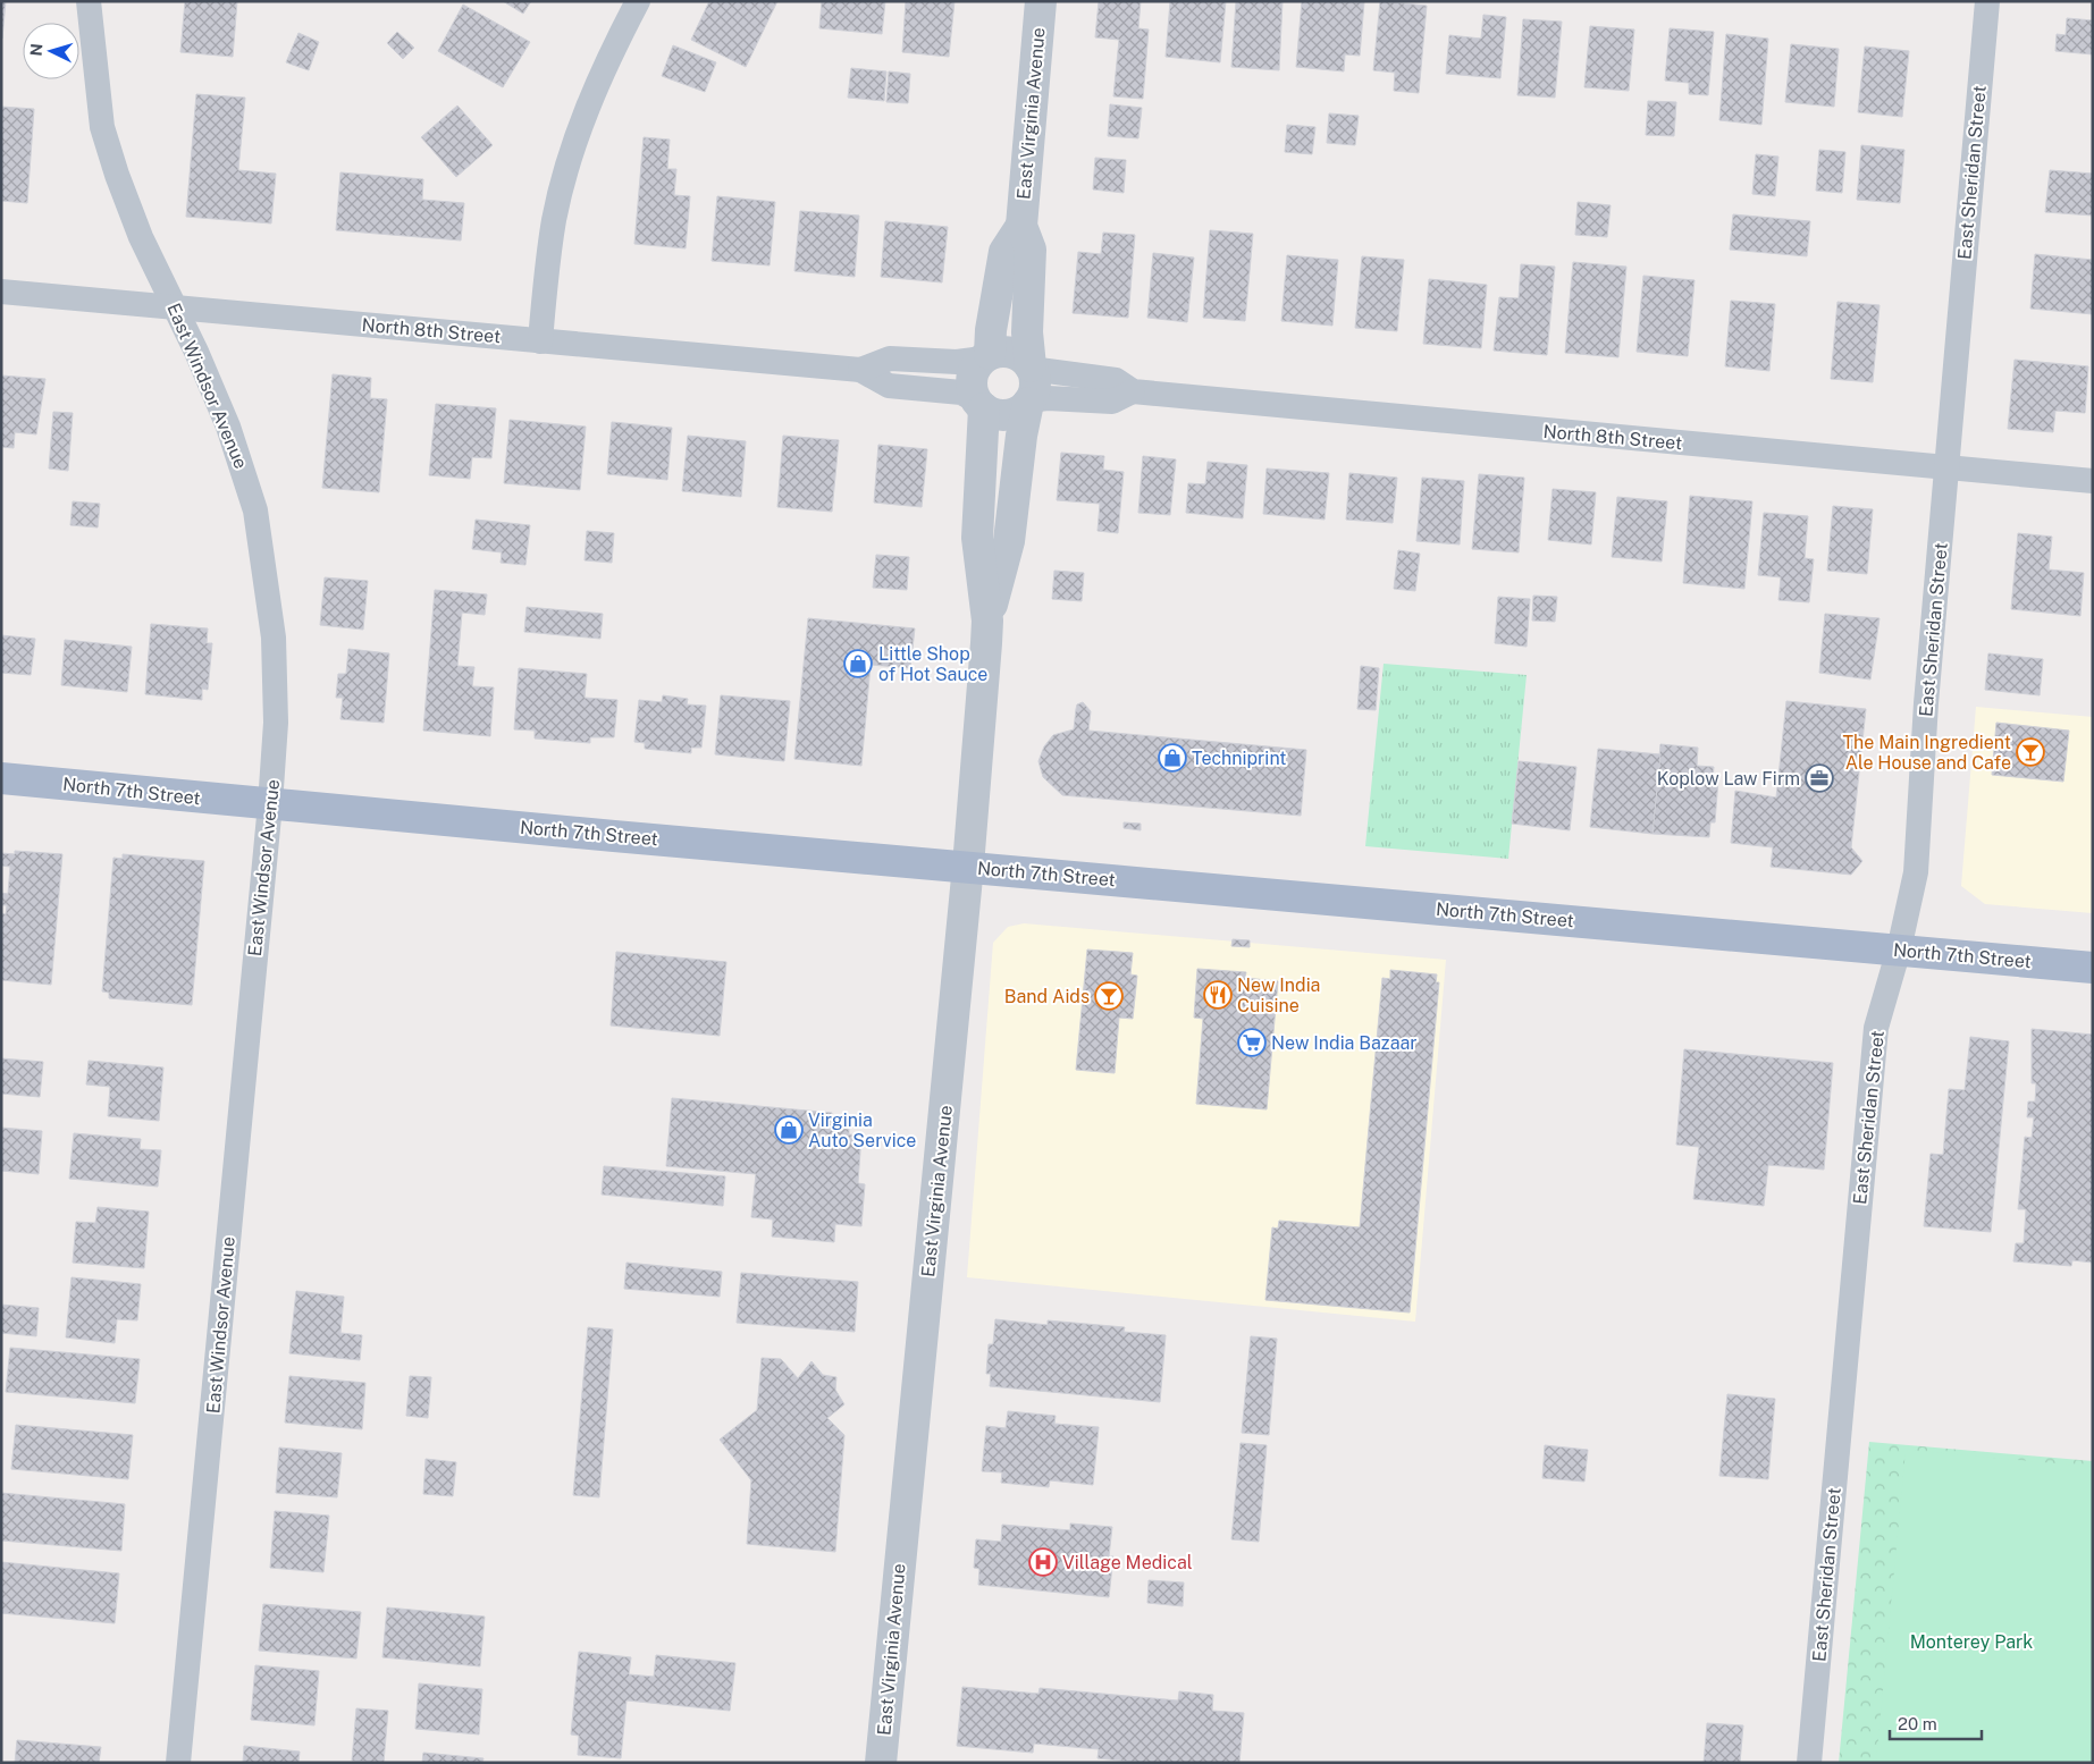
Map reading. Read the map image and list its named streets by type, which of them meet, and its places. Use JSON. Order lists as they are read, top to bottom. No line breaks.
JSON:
{"streets":{"main road":["North 7th Street"],"street":["East Virginia Avenue","East Sheridan Street","North 8th Street","East Windsor Avenue"]},"crossings":[["East Virginia Avenue","North 8th Street"],["East Virginia Avenue","North 7th Street"],["East Sheridan Street","North 8th Street"],["East Sheridan Street","North 7th Street"],["North 8th Street","East Windsor Avenue"],["East Windsor Avenue","North 7th Street"]],"parks":["Monterey Park"],"places":{"shop":["Little Shop of Hot Sauce","Techniprint","Virginia Auto Service"],"bar":["The Main Ingredient Ale House and Cafe","Band Aids"],"office":["Koplow Law Firm"],"restaurant":["New India Cuisine"],"supermarket":["New India Bazaar"],"hospital":["Village Medical"]},"scale_bar":"20 m","north":"left"}
